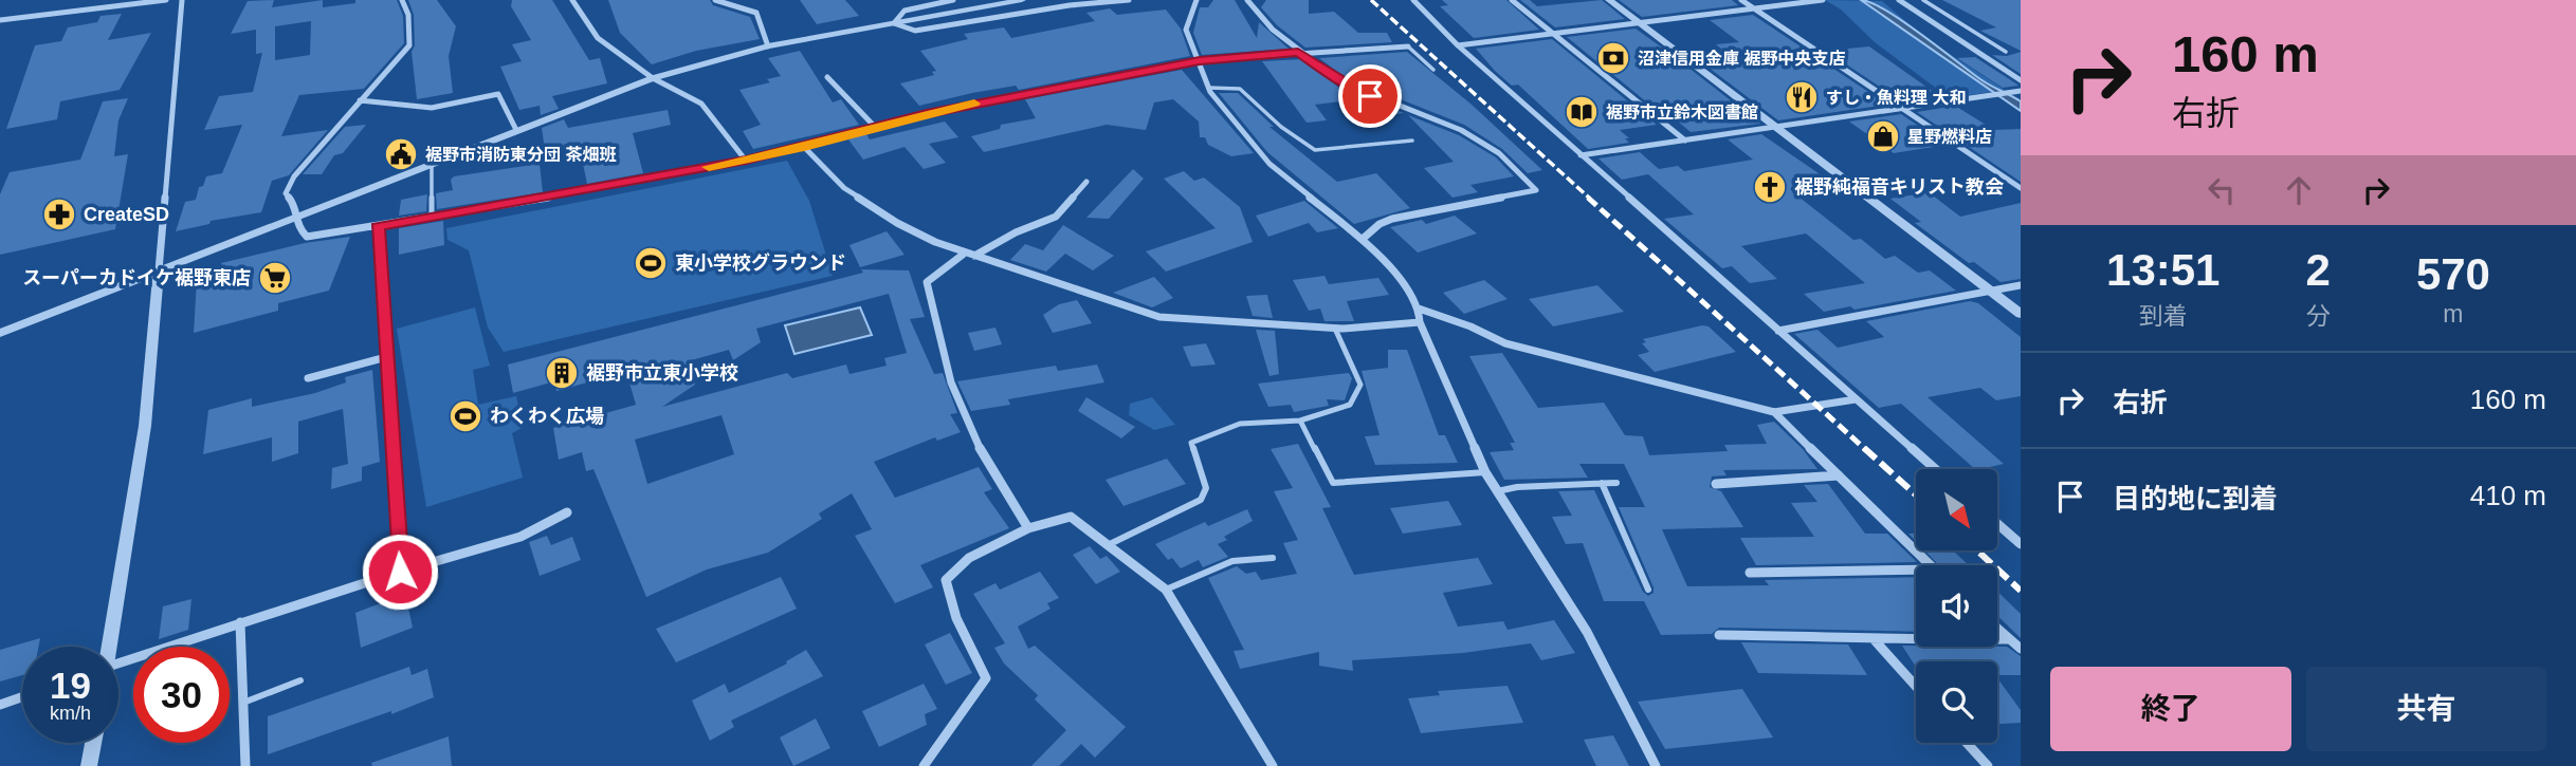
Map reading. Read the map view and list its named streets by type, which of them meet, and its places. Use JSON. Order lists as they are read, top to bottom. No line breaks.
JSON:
{"places":{"bank":["沼津信用金庫 裾野中央支店"],"restaurant":["すし・魚料理 大和"],"library":["裾野市立鈴木図書館"],"shop":["星野燃料店"],"public building":["裾野市消防東分団 茶畑班"],"church":["裾野純福音キリスト教会"],"pharmacy":["CreateSD"],"sports":["東小学校グラウンド","わくわく広場"],"supermarket":["スーパーカドイケ裾野東店"],"building":["裾野市立東小学校"]},"north":"bottom right","page":{"turn":["160 m","右折"],"eta":["13:51","到着","2","分","570","m"],"list":[{"name":"右折","value":"160 m"},{"name":"目的地に到着","value":"410 m"}],"speed":"19 km/h","limit":"30","buttons":["終了","共有"]}}
